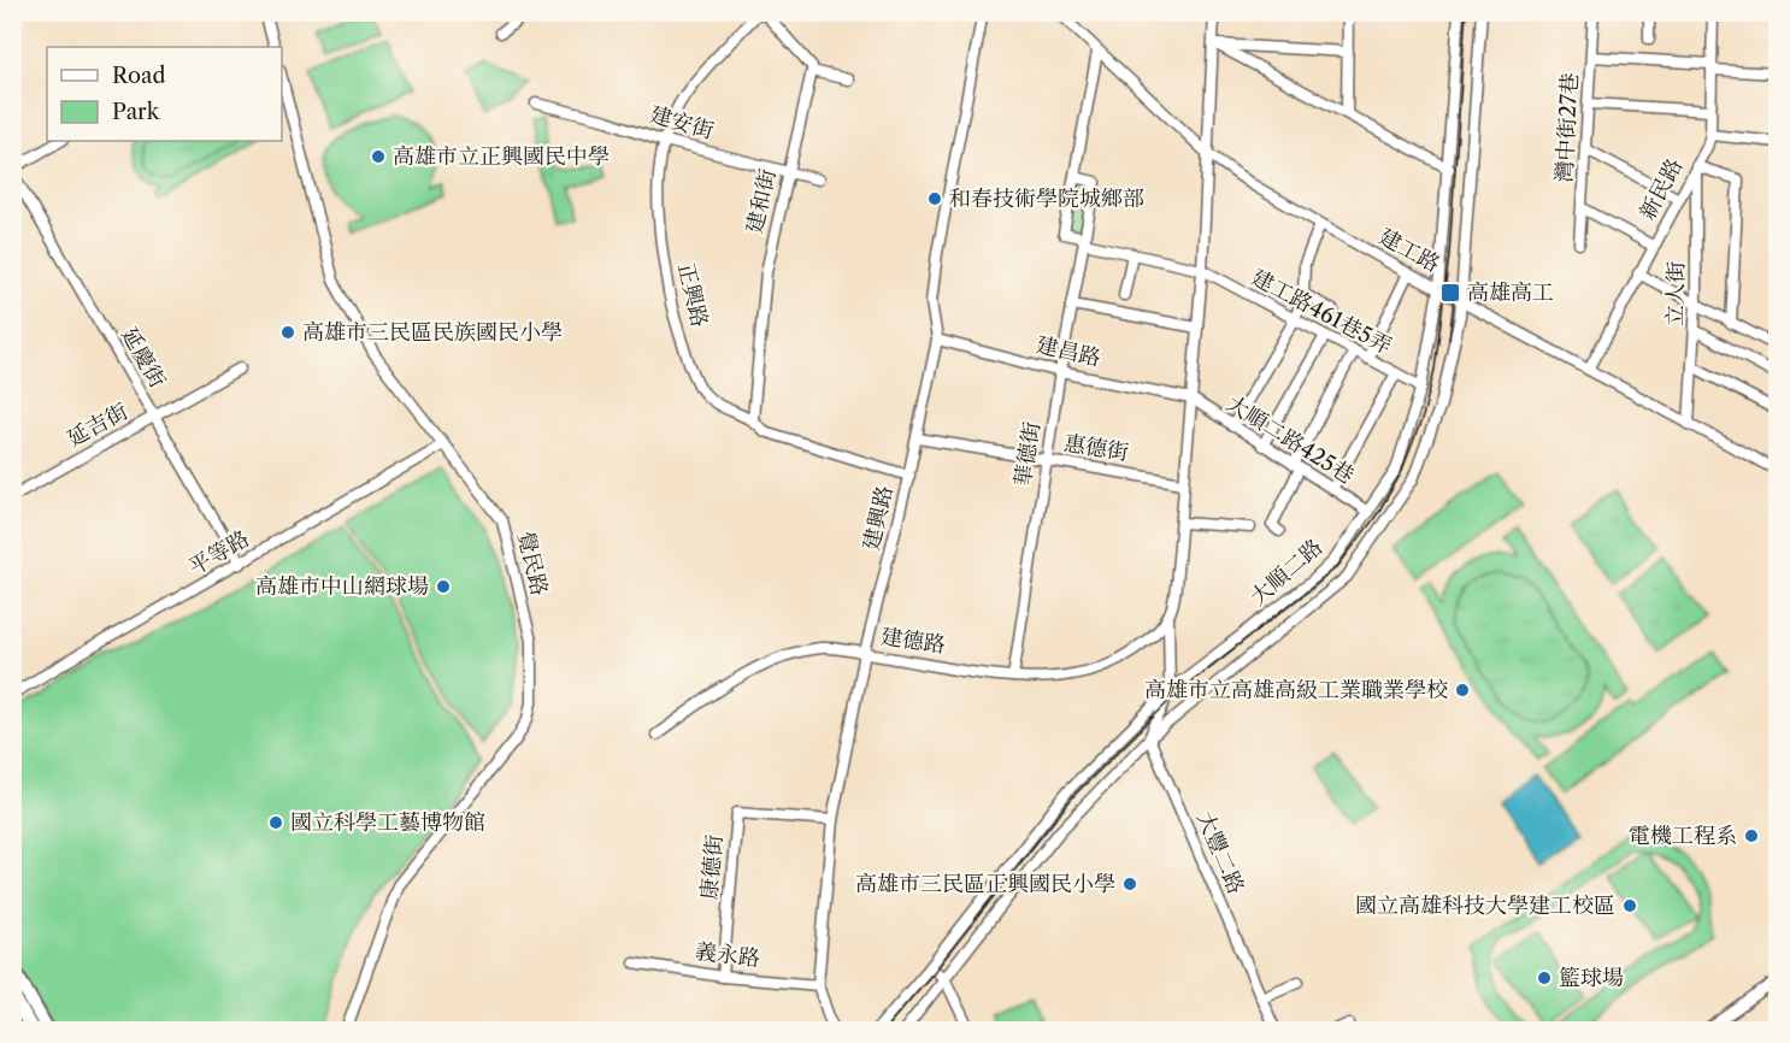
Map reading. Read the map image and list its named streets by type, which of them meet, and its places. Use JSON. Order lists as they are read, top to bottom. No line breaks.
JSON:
{"streets":{"street":["建安街","灣中街27巷","新民路","建和街","建工路","立人街","正興路","建工路461巷5弄","建昌路","延慶街","延吉街","大順二路425巷","惠德街","華德街","建興路","平等路","覺民路","大順二路","建德路","大豐二路","康德街","義永路"]},"crossings":[["建安街","建和街"],["建安街","正興路"],["新民路","建工路"],["新民路","立人街"],["建和街","正興路"],["建工路","立人街"],["建工路","大順二路"],["正興路","建興路"],["建工路461巷5弄","華德街"],["建工路461巷5弄","大順二路"],["建昌路","大順二路425巷"],["建昌路","華德街"],["建昌路","建興路"],["延慶街","延吉街"],["延慶街","平等路"],["大順二路425巷","大順二路"],["惠德街","華德街"],["惠德街","建興路"],["華德街","建德路"],["建興路","建德路"],["建興路","康德街"],["建興路","義永路"],["平等路","覺民路"],["大順二路","大豐二路"],["康德街","義永路"]],"places":{"other":["高雄市立正興國民中學","和春技術學院城鄉部","高雄市三民區民族國民小學","高雄市中山網球場","高雄市立高雄高級工業職業學校","國立科學工藝博物館","電機工程系","高雄市三民區正興國民小學","國立高雄科技大學建工校區","籃球場"],"transit":["高雄高工"]},"legend":["Road","Park"]}
